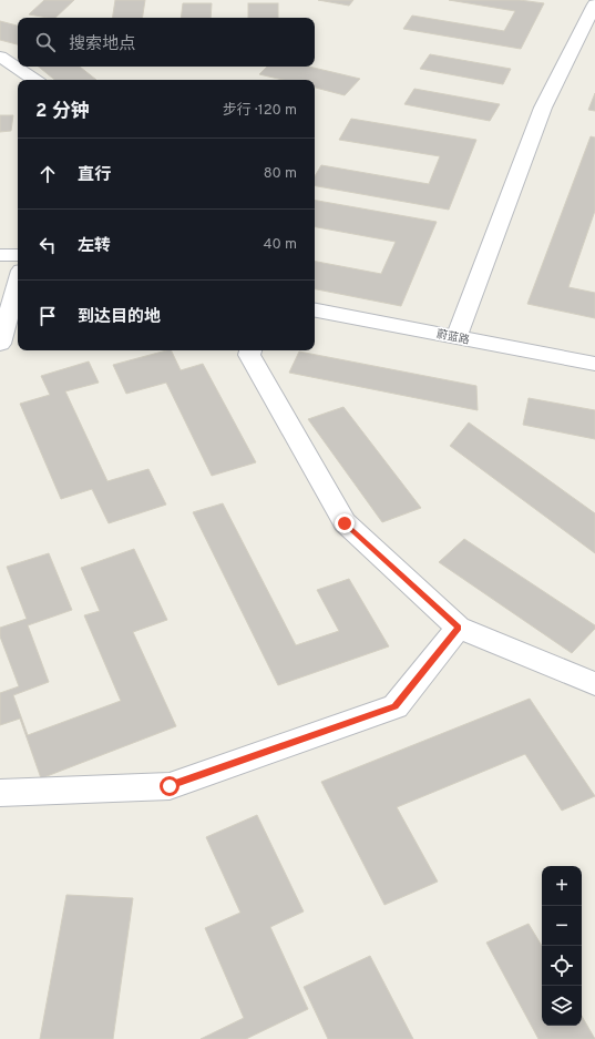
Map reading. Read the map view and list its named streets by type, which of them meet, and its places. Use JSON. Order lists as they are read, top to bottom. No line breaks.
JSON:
{"streets":{"street":["蔚蓝路"]},"page":{"search":"搜索地点","heading":["2 分钟","步行 · 120 m"],"list":[["直行","80 m"],["左转","40 m"],"到达目的地"],"map_buttons":["+","−"]}}
